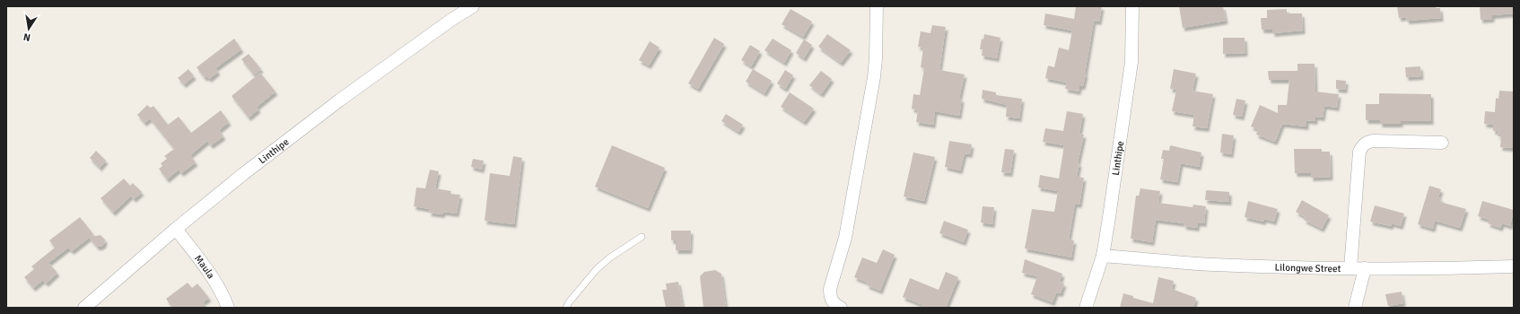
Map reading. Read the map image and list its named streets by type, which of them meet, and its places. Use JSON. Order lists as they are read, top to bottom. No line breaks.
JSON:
{"streets":{"street":["Linthipe","Maula","Lilongwe Street"]},"crossings":[["Linthipe","Maula"],["Linthipe","Lilongwe Street"]],"north":"bottom"}
